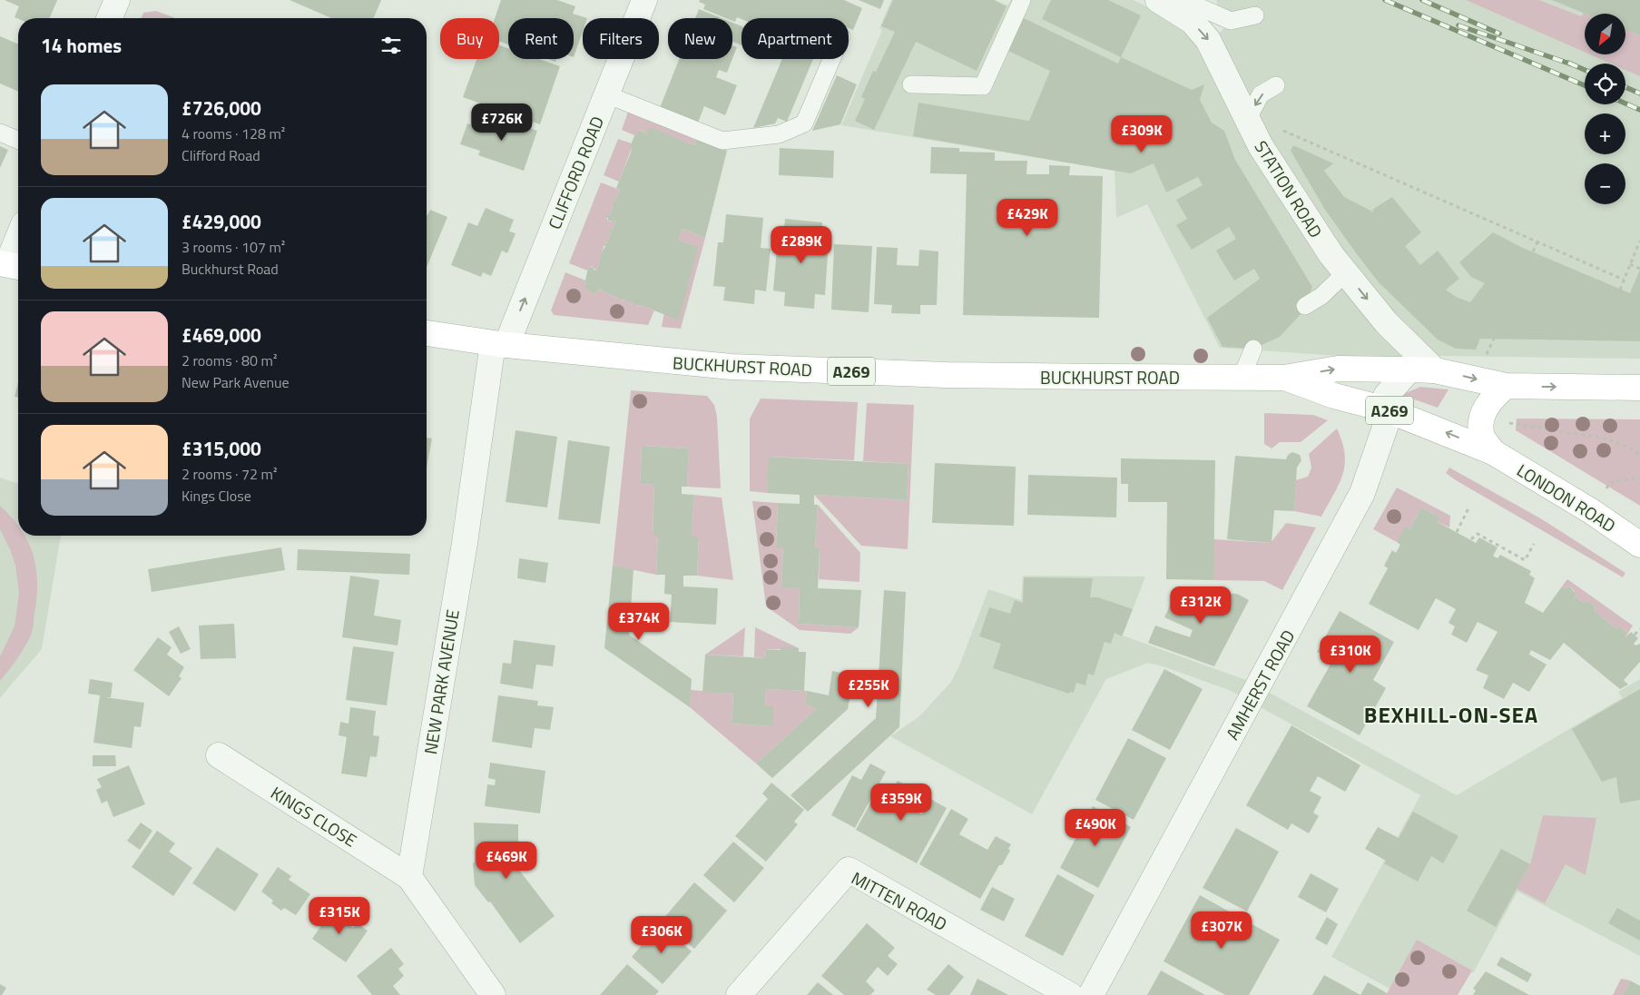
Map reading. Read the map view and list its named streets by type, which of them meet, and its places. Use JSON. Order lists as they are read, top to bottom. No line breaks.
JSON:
{"streets":{"main road":["BUCKHURST ROAD","A269","LONDON ROAD"],"street":["CLIFFORD ROAD","STATION ROAD","NEW PARK AVENUE","AMHERST ROAD","KINGS CLOSE","MITTEN ROAD"]},"crossings":[["CLIFFORD ROAD","BUCKHURST ROAD"],["CLIFFORD ROAD","NEW PARK AVENUE"],["STATION ROAD","BUCKHURST ROAD"],["BUCKHURST ROAD","A269"],["BUCKHURST ROAD","LONDON ROAD"],["BUCKHURST ROAD","NEW PARK AVENUE"],["BUCKHURST ROAD","AMHERST ROAD"],["NEW PARK AVENUE","KINGS CLOSE"]],"one_way":["CLIFFORD ROAD","STATION ROAD"],"districts":["BEXHILL-ON-SEA"],"north":"bottom left","page":{"map_buttons":["+","−"],"chip":["Buy","Rent","Filters","New","Apartment"],"heading":"14 homes","list":[{"name":"£726,000","note":"4 rooms · 128 m² · Clifford Road"},{"name":"£429,000","note":"3 rooms · 107 m² · Buckhurst Road"},{"name":"£469,000","note":"2 rooms · 80 m² · New Park Avenue"},{"name":"£315,000","note":"2 rooms · 72 m² · Kings Close"}],"price":["£726K","£309K","£429K","£289K","£312K","£374K","£310K","£255K","£359K","£490K","£469K","£315K","£307K","£306K"]}}
